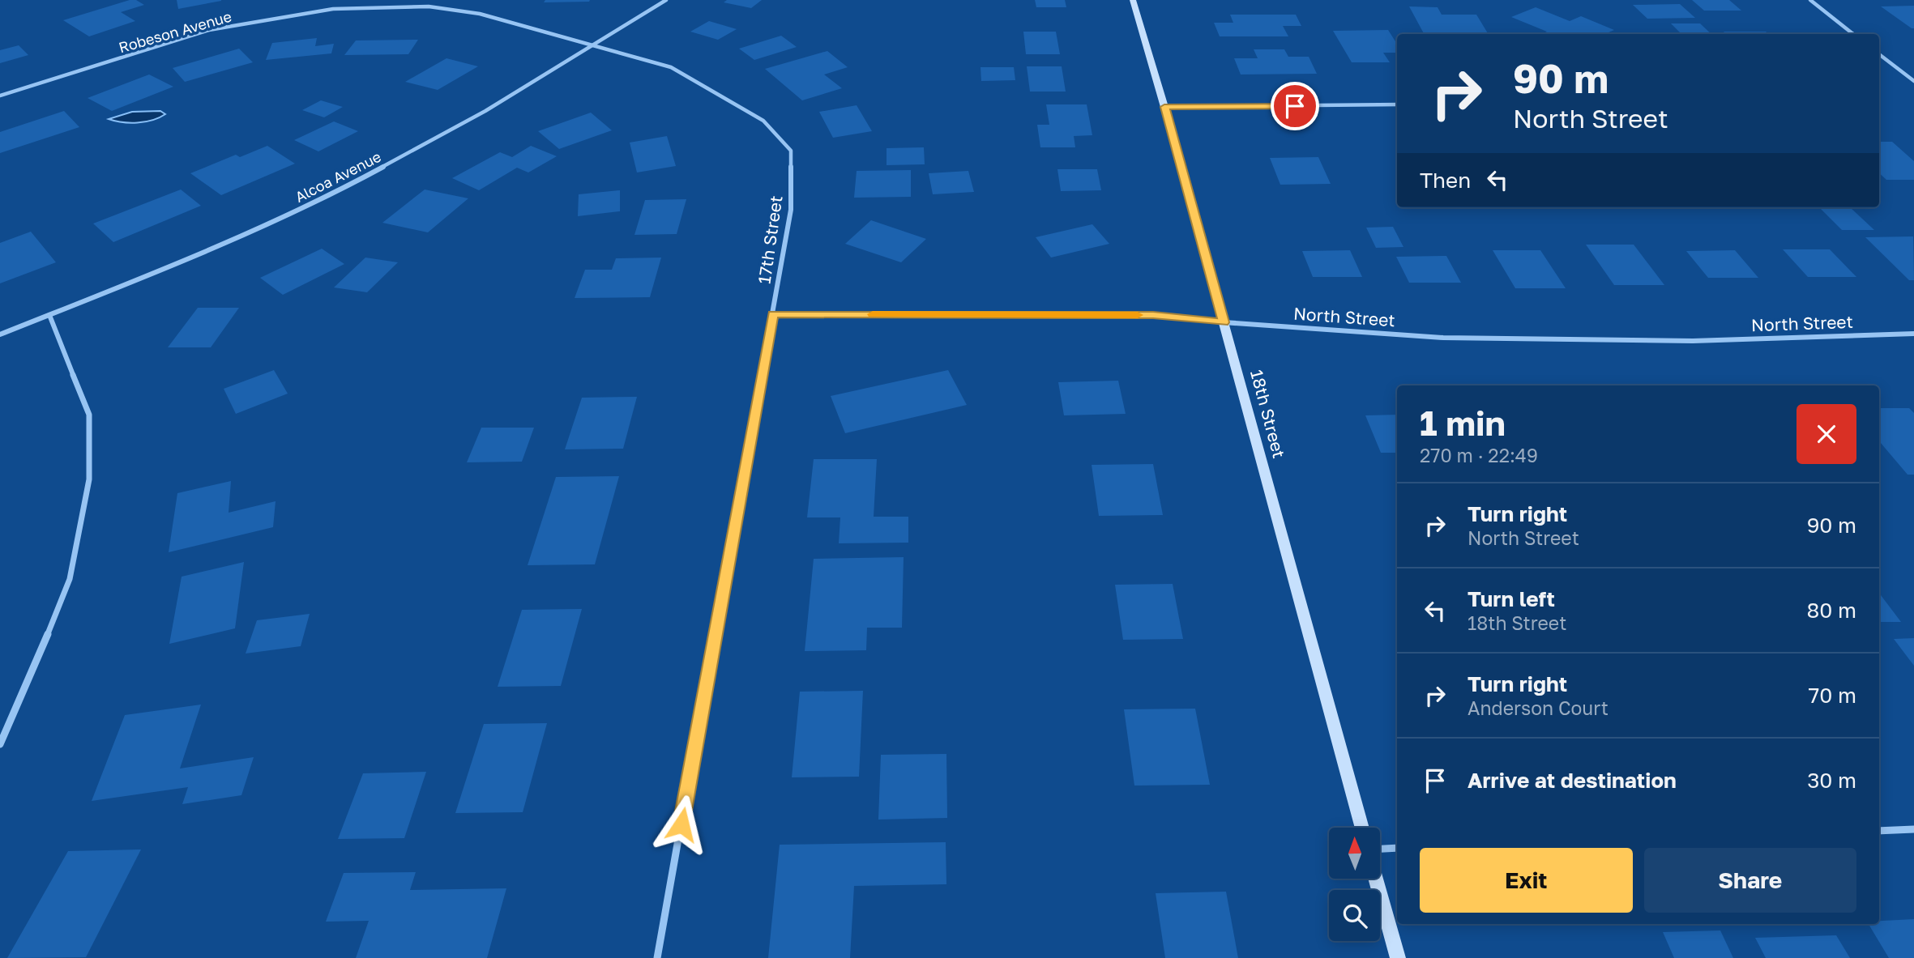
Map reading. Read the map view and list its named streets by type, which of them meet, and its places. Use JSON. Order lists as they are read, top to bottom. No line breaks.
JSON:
{"streets":{"street":["Robeson Avenue","Alcoa Avenue","17th Street","North Street","18th Street"]},"crossings":[["Robeson Avenue","Alcoa Avenue"],["Robeson Avenue","17th Street"],["Alcoa Avenue","17th Street"],["17th Street","North Street"],["North Street","18th Street"]],"north":"top","page":{"turn":["90 m","North Street"],"then":"Then","heading":["1 min","270 m · 22:49"],"list":[{"name":"Turn right","note":"North Street","value":"90 m"},{"name":"Turn left","note":"18th Street","value":"80 m"},{"name":"Turn right","note":"Anderson Court","value":"70 m"},{"name":"Arrive at destination","value":"30 m"}],"buttons":["Exit","Share"]}}
